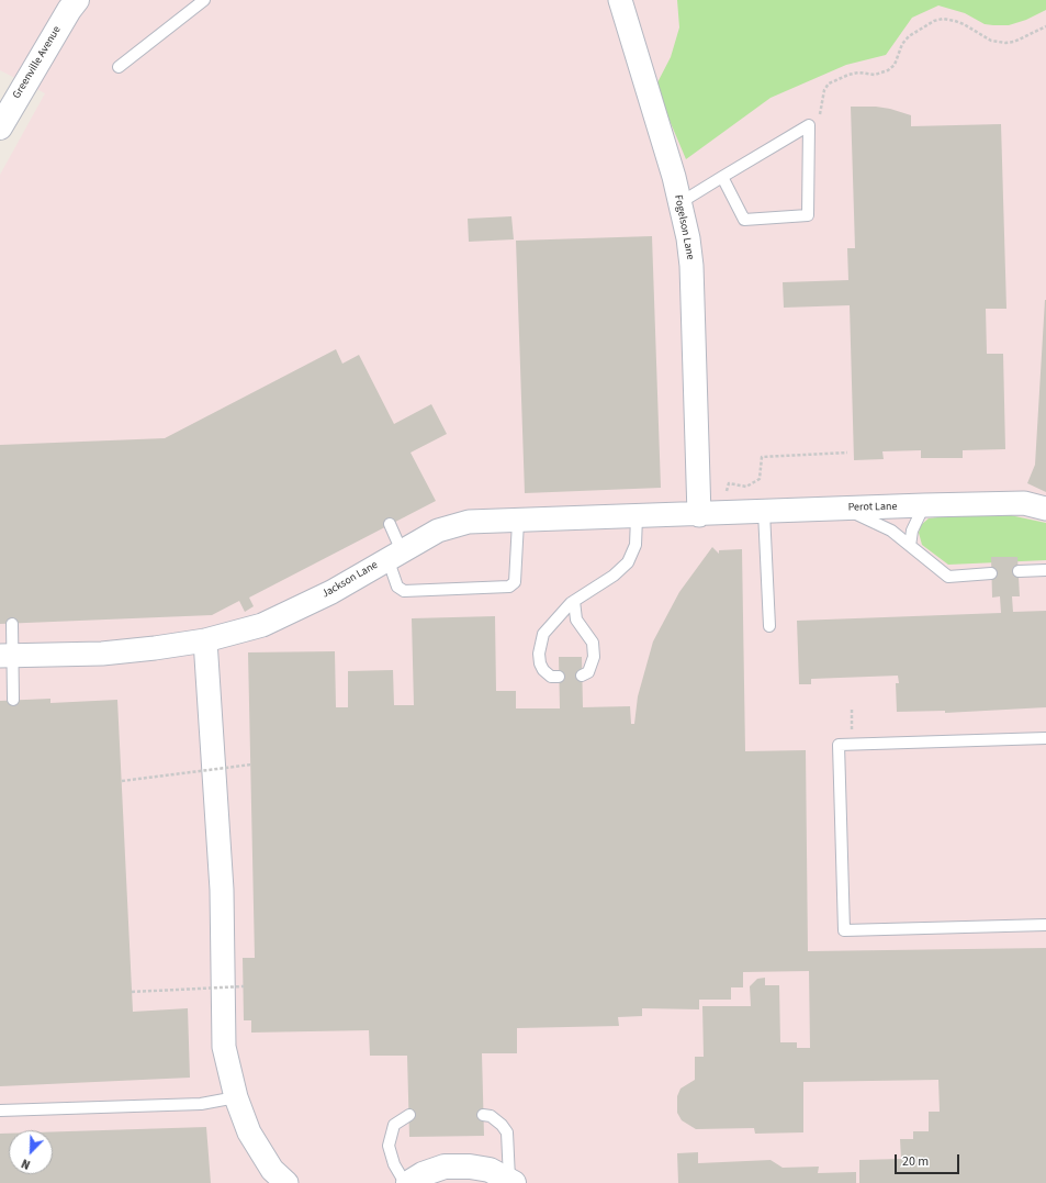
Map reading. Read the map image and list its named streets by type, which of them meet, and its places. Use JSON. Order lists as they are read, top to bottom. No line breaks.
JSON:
{"streets":{"main road":["Greenville Avenue"],"street":["Fogelson Lane","Perot Lane","Jackson Lane"]},"crossings":[["Fogelson Lane","Perot Lane"],["Fogelson Lane","Jackson Lane"],["Perot Lane","Jackson Lane"]],"scale_bar":"20 m","north":"bottom left"}
